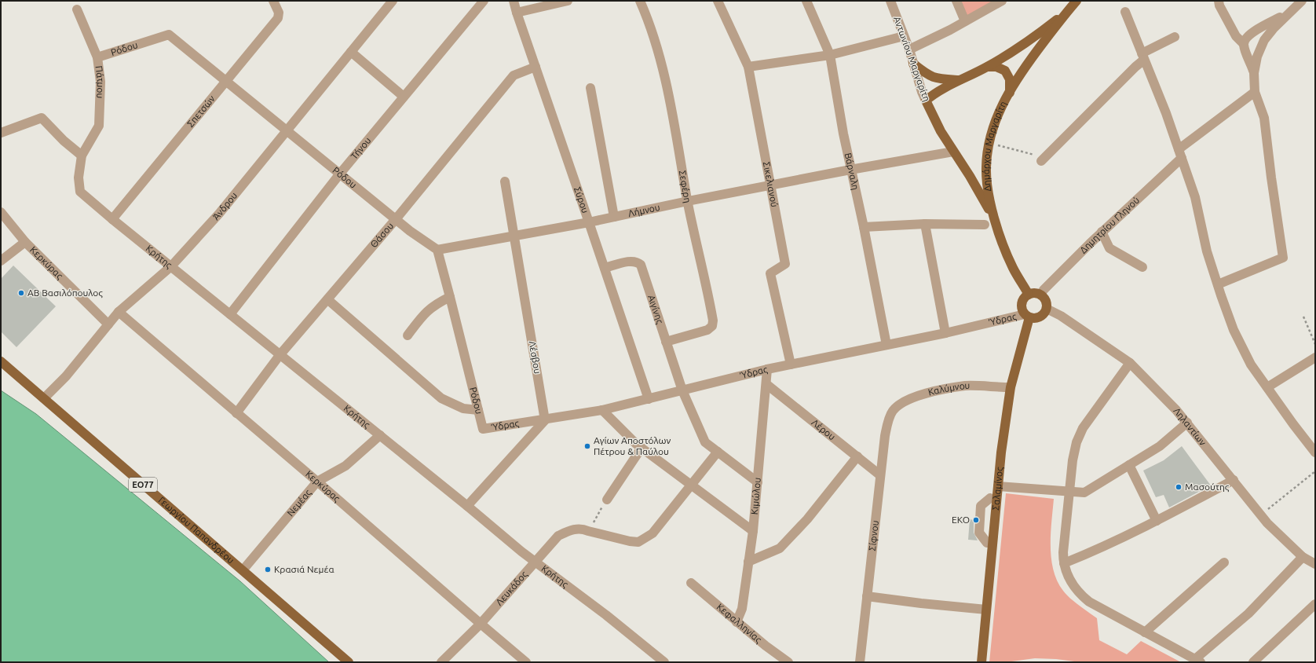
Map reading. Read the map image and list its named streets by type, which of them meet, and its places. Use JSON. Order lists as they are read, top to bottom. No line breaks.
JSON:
{"streets":{"main road":["Αντωνίου Μαργαρίτη","Δημάρχου Μαργαρίτη","ΕΟ77","Σαλαμίνος","Γεωργίου Παπανδρέου"],"street":["Ρόδου","Πάτμου","Σπετσών","Τήνου","Βάρναλη","Σικελιανού","Σεφέρη","Σύρου","Άνδρου","Λήμνου","Δημητρίου Γληνού","Θάσου","Κρήτης","Κερκύρας","Αιγίνης","Ύδρας","Λέσβου","Καλύμνου","Ληλαντίων","Λέρου","Κιμώλου","Νεμέας","Σίφνου","Λευκάδος","Κεφαλληνίας"]},"crossings":[["Ρόδου","Πάτμου"],["Ρόδου","Σπετσών"],["Ρόδου","Τήνου"],["Ρόδου","Άνδρου"],["Ρόδου","Λήμνου"],["Ρόδου","Θάσου"],["Ρόδου","Ύδρας"],["Αντωνίου Μαργαρίτη","Δημάρχου Μαργαρίτη"],["Αντωνίου Μαργαρίτη","Λήμνου"],["Πάτμου","Κρήτης"],["Σπετσών","Κρήτης"],["Δημάρχου Μαργαρίτη","Δημητρίου Γληνού"],["Δημάρχου Μαργαρίτη","Ύδρας"],["Δημάρχου Μαργαρίτη","Ληλαντίων"],["Δημάρχου Μαργαρίτη","Σαλαμίνος"],["Τήνου","Κρήτης"],["Βάρναλη","Λήμνου"],["Βάρναλη","Ύδρας"],["Σικελιανού","Λήμνου"],["Σικελιανού","Ύδρας"],["Σεφέρη","Λήμνου"],["Σεφέρη","Αιγίνης"],["Σύρου","Λήμνου"],["Σύρου","Θάσου"],["Σύρου","Αιγίνης"],["Σύρου","Ύδρας"],["Άνδρου","Κρήτης"],["Άνδρου","Κερκύρας"],["Άνδρου","Γεωργίου Παπανδρέου"],["Λήμνου","Λέσβου"],["Δημητρίου Γληνού","Ύδρας"],["Δημητρίου Γληνού","Ληλαντίων"],["Δημητρίου Γληνού","Σαλαμίνος"],["Θάσου","Κρήτης"],["Θάσου","Κερκύρας"],["Κρήτης","Νεμέας"],["Κρήτης","Λευκάδος"],["Κερκύρας","Νεμέας"],["Κερκύρας","Λευκάδος"],["Αιγίνης","Ύδρας"],["Αιγίνης","Κιμώλου"],["Αιγίνης","Λευκάδος"],["Ύδρας","Λέσβου"],["Ύδρας","Ληλαντίων"],["Ύδρας","Σαλαμίνος"],["Ύδρας","Κιμώλου"],["Καλύμνου","Σαλαμίνος"],["Καλύμνου","Σίφνου"],["Ληλαντίων","Σαλαμίνος"],["Λέρου","Κιμώλου"],["Λέρου","Σίφνου"],["Κιμώλου","Κεφαλληνίας"],["Νεμέας","Γεωργίου Παπανδρέου"]],"places":["ΑΒ Βασιλόπουλος","Αγίων Αποστόλων Πέτρου & Παύλου","Μασούτης","EKO","Κρασιά Νεμέα"]}
